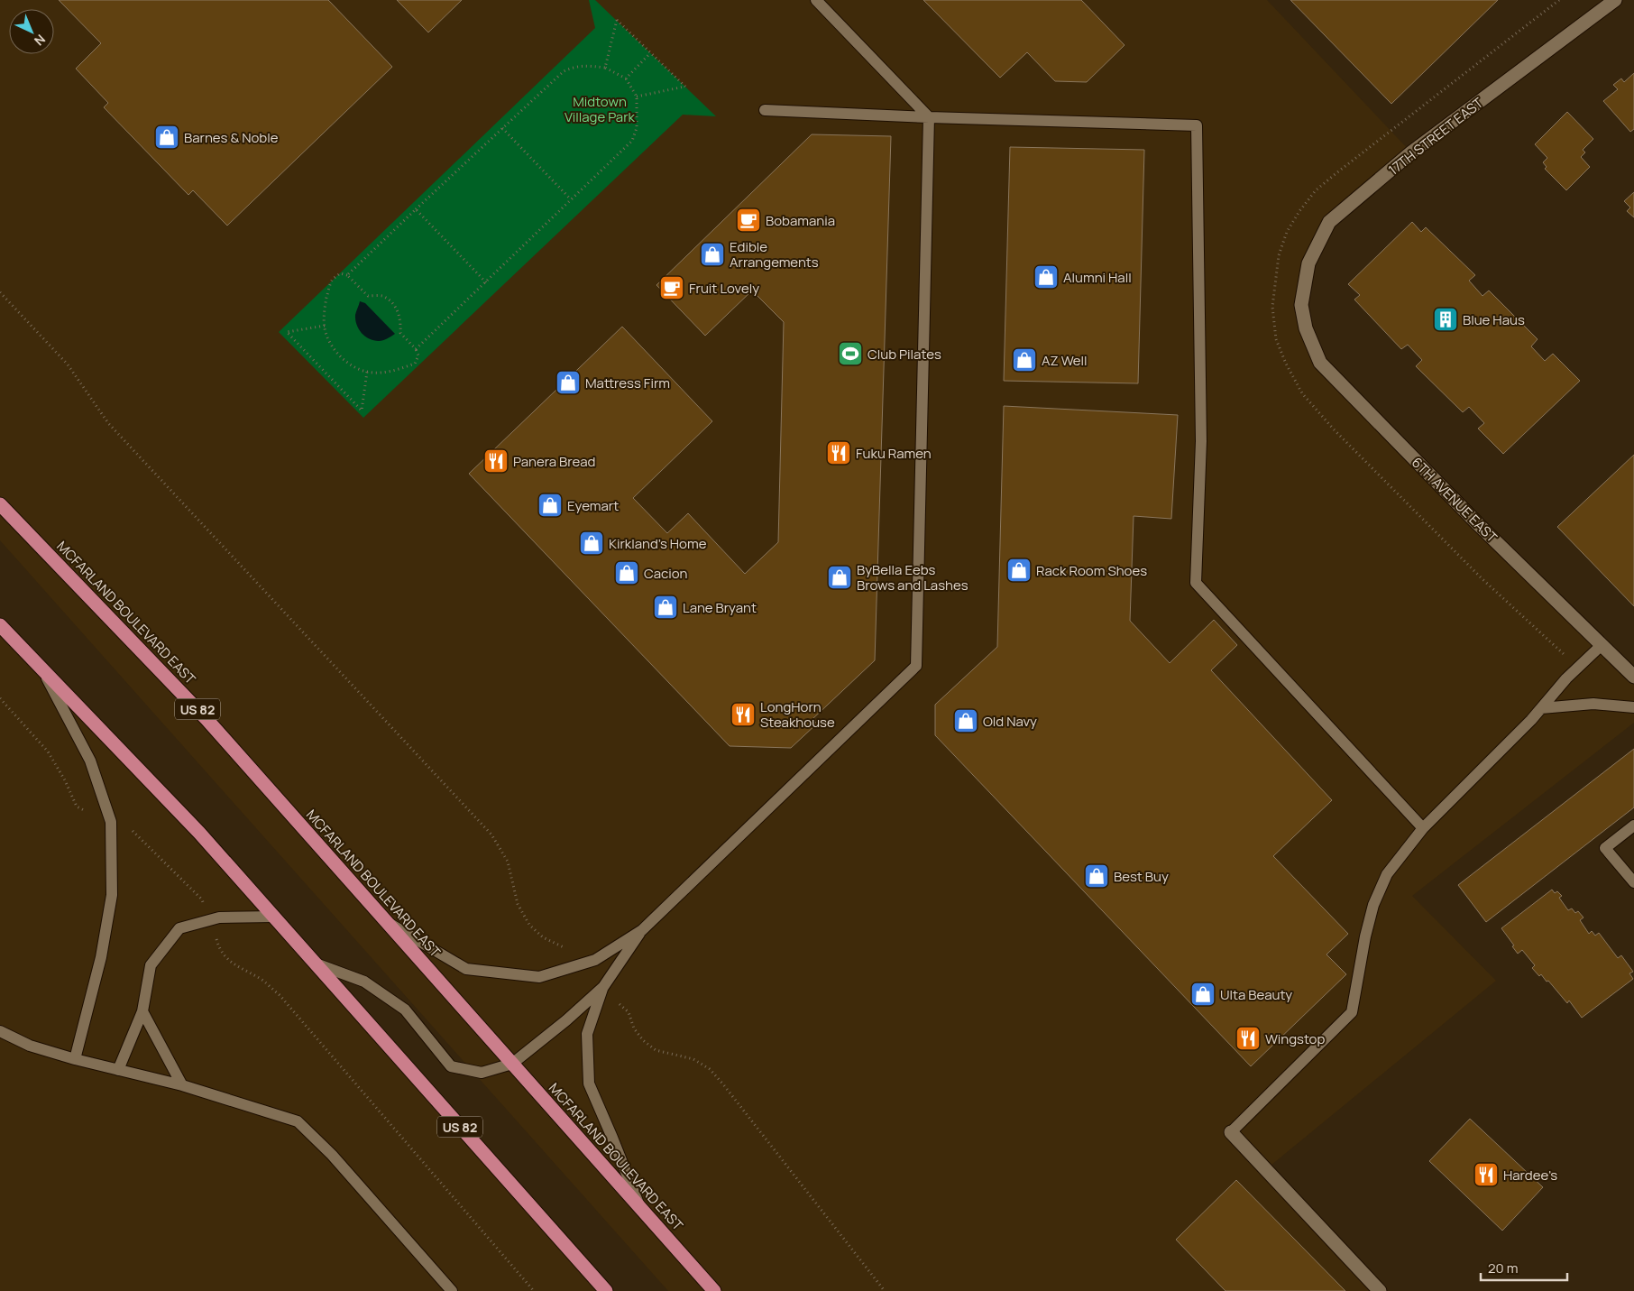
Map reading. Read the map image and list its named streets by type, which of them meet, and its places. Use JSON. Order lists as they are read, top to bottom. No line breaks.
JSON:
{"streets":{"highway":["MCFARLAND BOULEVARD EAST","US 82"],"street":["17TH STREET EAST","6TH AVENUE EAST"]},"crossings":[["17TH STREET EAST","6TH AVENUE EAST"]],"parks":["Midtown Village Park"],"places":{"shop":["Barnes & Noble","Edible Arrangements","Alumni Hall","AZ Well","Mattress Firm","Eyemart","Kirkland's Home","Rack Room Shoes","Cacion","ByBella Eebs Brows and Lashes","Lane Bryant","Old Navy","Best Buy","Ulta Beauty"],"cafe":["Bobamania","Fruit Lovely"],"building":["Blue Haus"],"sports":["Club Pilates"],"restaurant":["Fuku Ramen","Panera Bread","LongHorn Steakhouse","Wingstop","Hardee's"]},"scale_bar":"20 m","north":"bottom right"}
